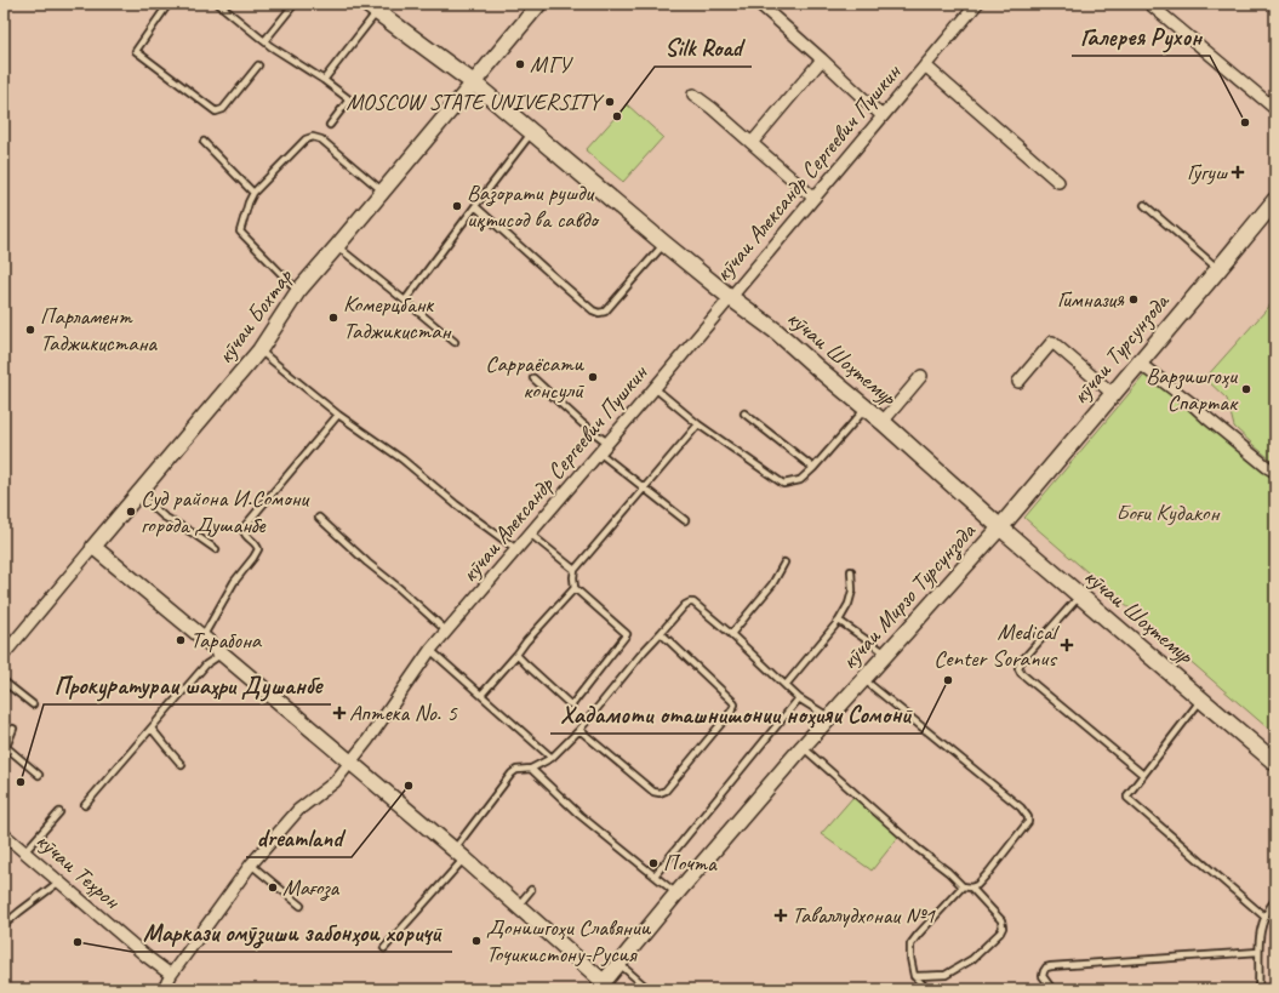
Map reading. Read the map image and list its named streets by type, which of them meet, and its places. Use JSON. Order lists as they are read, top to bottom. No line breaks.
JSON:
{"streets":{"main road":["кӯчаи Турсунзода","кӯчаи Шоҳтемур"],"street":["кӯчаи Александр Сергеевич Пушкин","кӯчаи Бохтар","кӯчаи Мирзо Турсунзода","кӯчаи Теҳрон"]},"crossings":[["кӯчаи Александр Сергеевич Пушкин","кӯчаи Шоҳтемур"],["кӯчаи Александр Сергеевич Пушкин","кӯчаи Теҳрон"],["кӯчаи Бохтар","кӯчаи Шоҳтемур"],["кӯчаи Турсунзода","кӯчаи Шоҳтемур"],["кӯчаи Турсунзода","кӯчаи Мирзо Турсунзода"],["кӯчаи Шоҳтемур","кӯчаи Мирзо Турсунзода"]],"parks":["Боғи Кудакон"],"places":{"other":["МГУ","MOSCOW STATE UNIVERSITY","Silk Road","Галерея Рухон","Вазорати рушди иқтисод ва савдо","Гимназия","Комерцбанк Таджикистан","Парламент Таджикистана","Сарраёсати консулӣ","Варзишгоҳи Спартак","Суд района И.Сомони города Душанбе","Тарабона","Хадамоти оташнишонии ноҳияи Сомонӣ","Прокуратураи шаҳри Душанбе","dreamland","Почта","Мағоза","Донишгоҳи Славянии Тоҷикистону-Русия","Маркази омӯзиши забонҳои хориҷӣ"],"health":["Гугуш","Medical Center Soranus","Аптека No. 5","Таваллудхонаи №1"]}}
